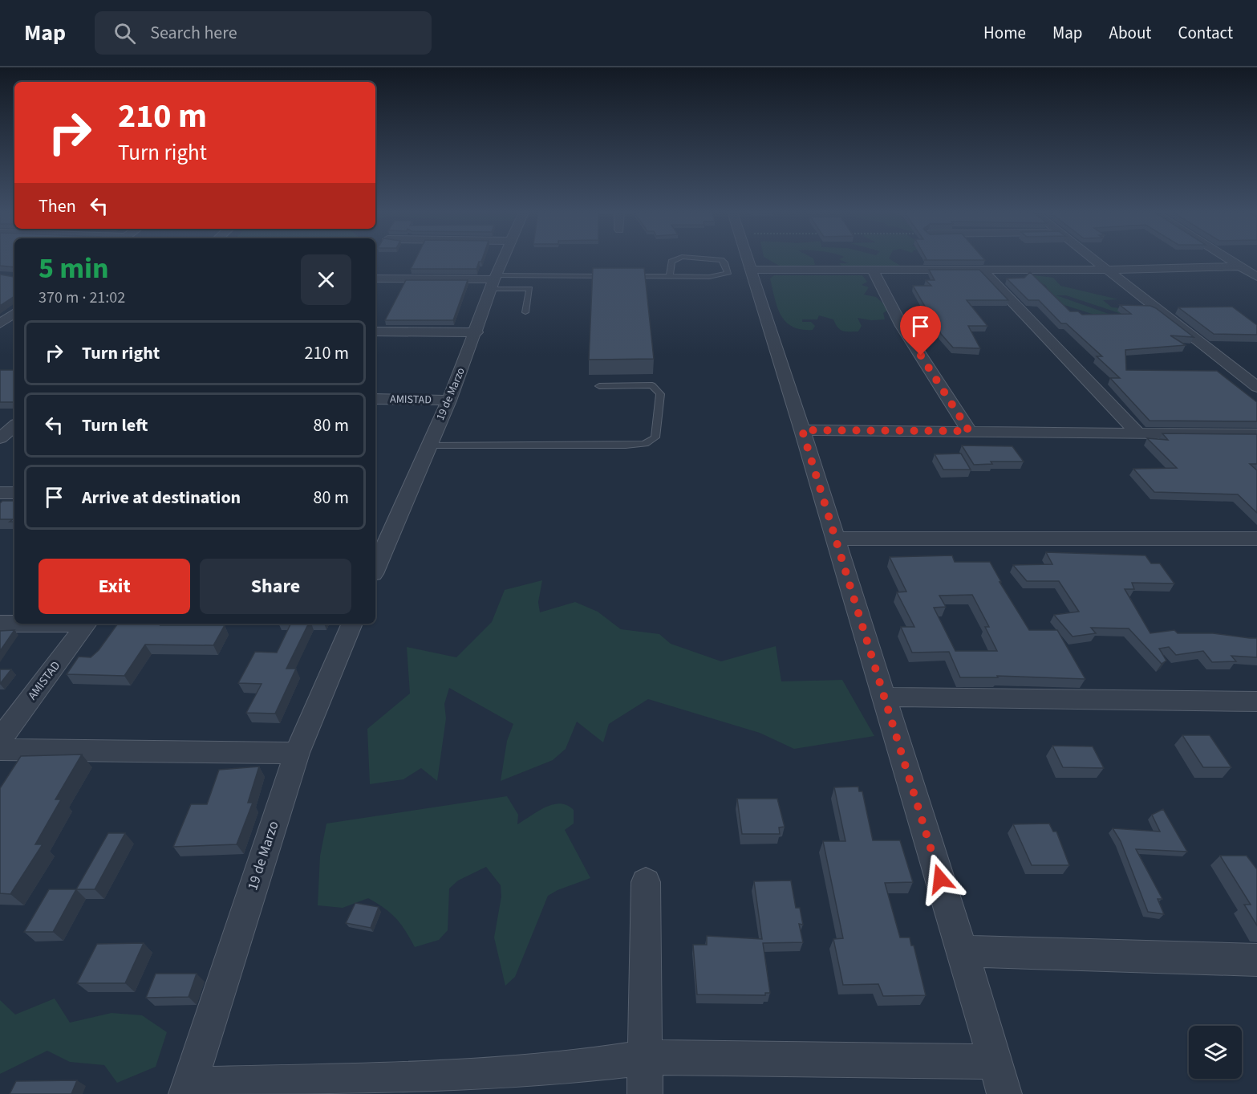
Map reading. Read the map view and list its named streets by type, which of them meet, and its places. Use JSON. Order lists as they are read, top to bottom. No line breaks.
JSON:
{"streets":{"street":["19 de Marzo","AMISTAD"]},"crossings":[["19 de Marzo","AMISTAD"]],"page":{"header":"Map","search":"Search here","nav":["Home","Map","About","Contact"],"turn":["210 m","Turn right"],"then":"Then","heading":["5 min","370 m · 21:02"],"list":[{"name":"Turn right","value":"210 m"},{"name":"Turn left","value":"80 m"},{"name":"Arrive at destination","value":"80 m"}],"buttons":["Exit","Share"]}}
